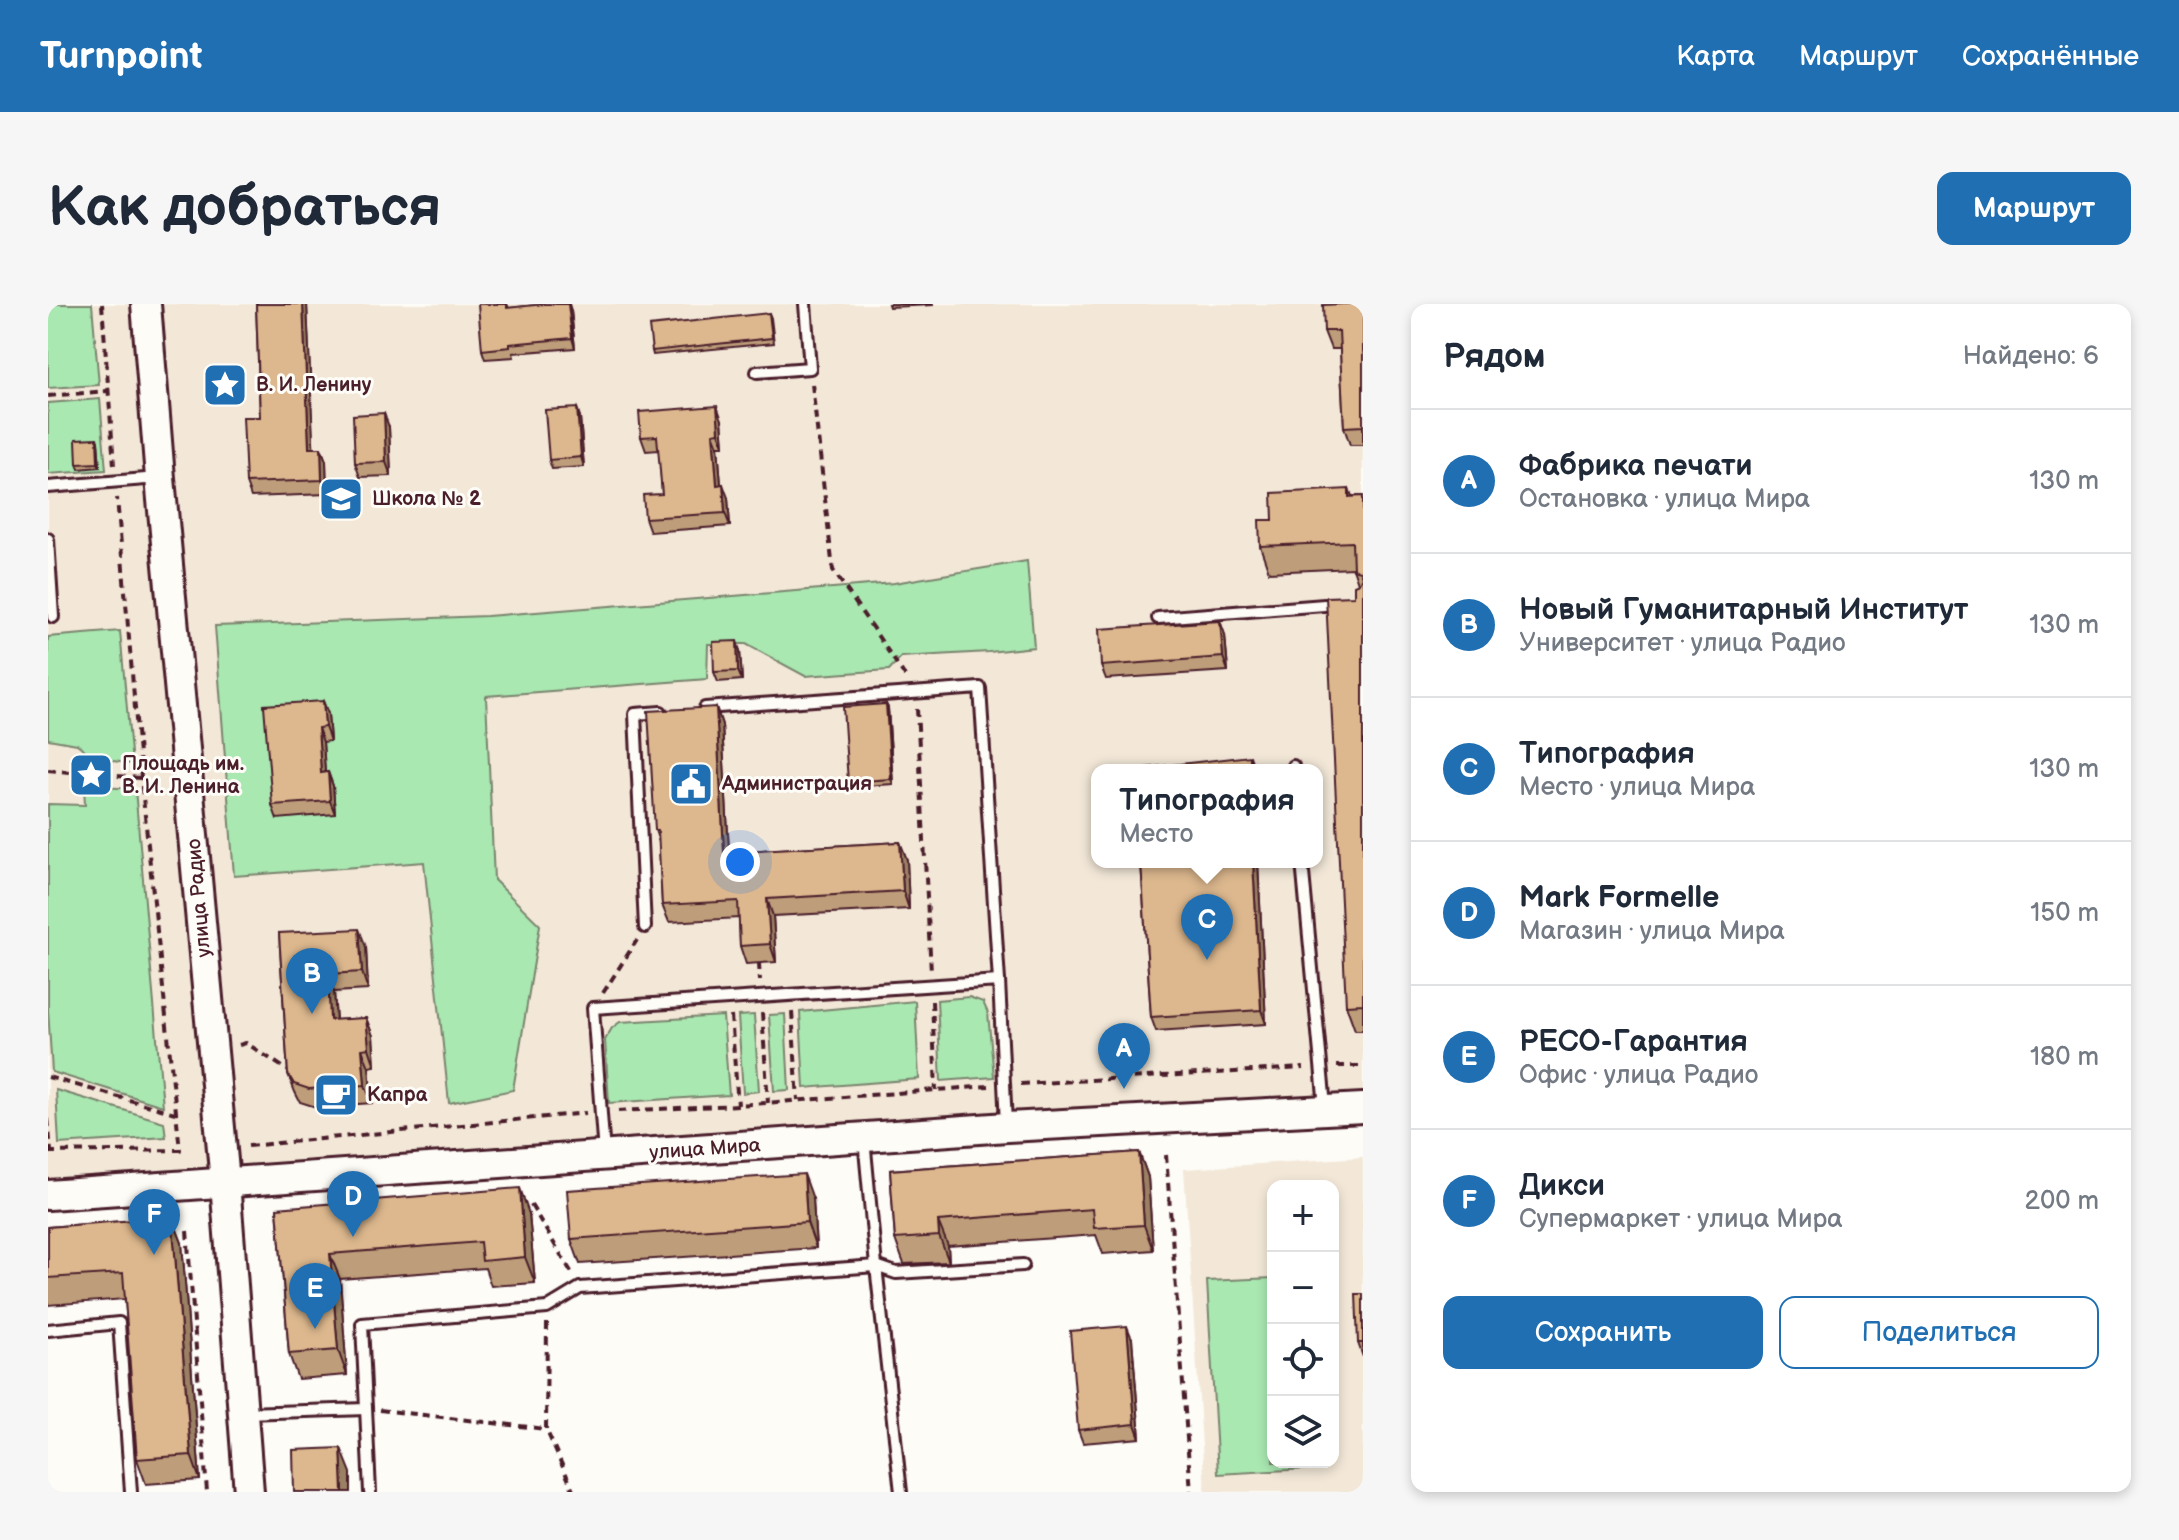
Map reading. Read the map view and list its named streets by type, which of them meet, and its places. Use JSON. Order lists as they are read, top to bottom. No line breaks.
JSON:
{"streets":{"main road":["улица Радио","улица Мира"]},"crossings":[["улица Радио","улица Мира"]],"places":{"place":["В. И. Ленину","Площадь им. В. И. Ленина"],"school or university":["Школа № 2"],"public building":["Администрация"],"cafe":["Капра"]},"page":{"header":"Turnpoint","nav":["Карта","Маршрут","Сохранённые"],"buttons":["Маршрут",["Сохранить","Поделиться"]],"title":"Как добраться","heading":["Рядом","Найдено: 6"],"list":[{"mark":"A","name":"Фабрика печати","note":"Остановка · улица Мира","value":"130 m"},{"mark":"B","name":"Новый Гуманитарный Институт","note":"Университет · улица Радио","value":"130 m"},{"mark":"C","name":"Типография","note":"Место · улица Мира","value":"130 m"},{"mark":"D","name":"Mark Formelle","note":"Магазин · улица Мира","value":"150 m"},{"mark":"E","name":"РЕСО-Гарантия","note":"Офис · улица Радио","value":"180 m"},{"mark":"F","name":"Дикси","note":"Супермаркет · улица Мира","value":"200 m"}],"popup":["Типография","Место"],"pins":["C","B","A","D","F","E"],"map_buttons":["+","−"]}}
